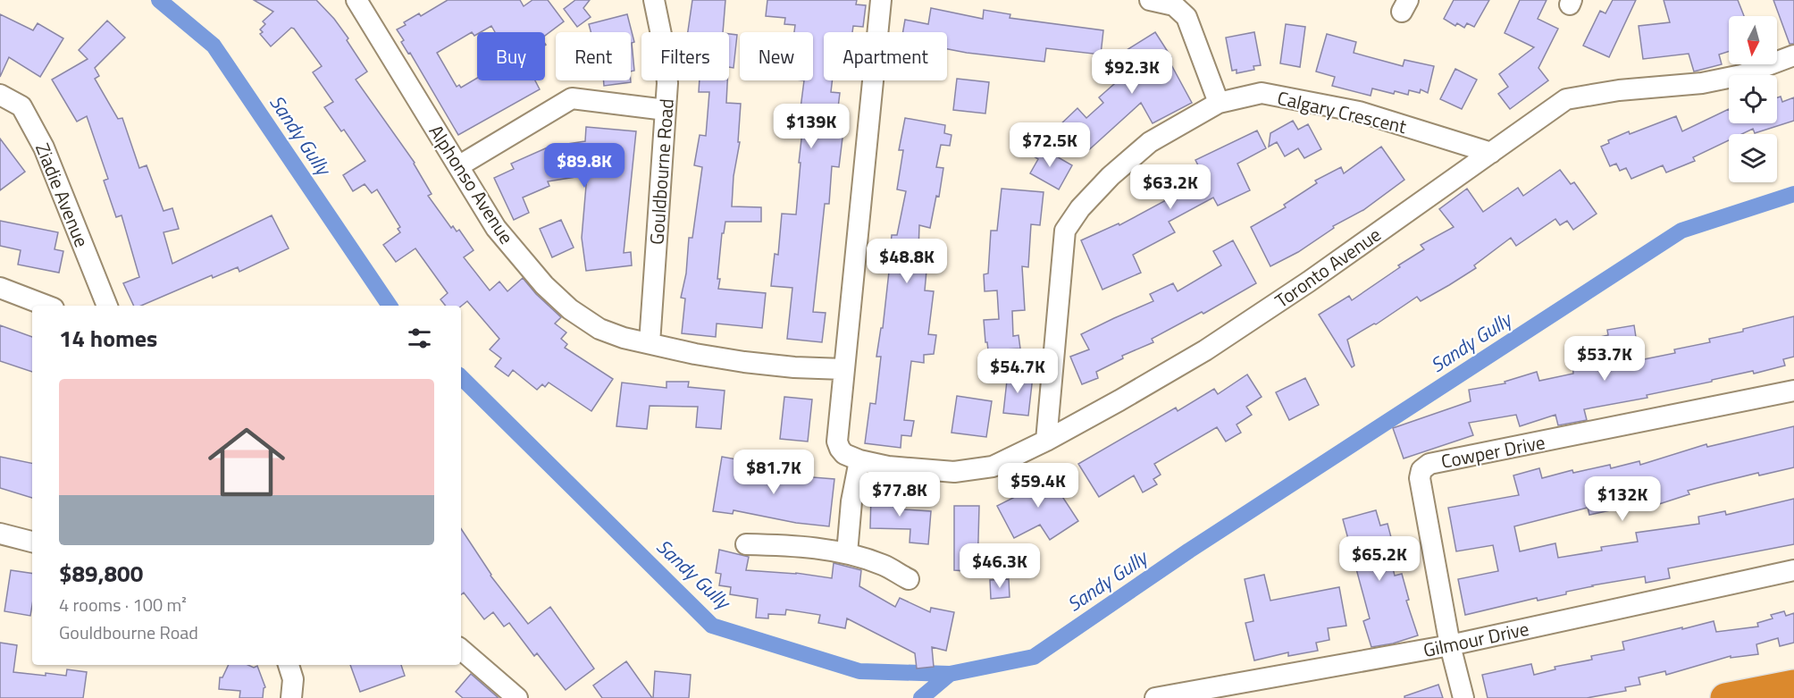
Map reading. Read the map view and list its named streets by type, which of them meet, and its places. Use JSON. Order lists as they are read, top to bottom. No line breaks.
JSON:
{"streets":{"street":["Calgary Crescent","Gouldbourne Road","Alphonso Avenue","Ziadie Avenue","Toronto Avenue","Cowper Drive","Gilmour Drive"]},"crossings":[["Calgary Crescent","Toronto Avenue"],["Gouldbourne Road","Alphonso Avenue"],["Alphonso Avenue","Toronto Avenue"],["Cowper Drive","Gilmour Drive"]],"water":["Sandy Gully"],"north":"bottom","page":{"chip":["Buy","Rent","Filters","New","Apartment"],"price":["$92.3K","$139K","$72.5K","$89.8K","$63.2K","$48.8K","$53.7K","$54.7K","$81.7K","$59.4K","$77.8K","$132K","$65.2K","$46.3K"],"heading":"14 homes","list":[{"name":"$89,800","note":"4 rooms · 100 m² · Gouldbourne Road"}]}}
